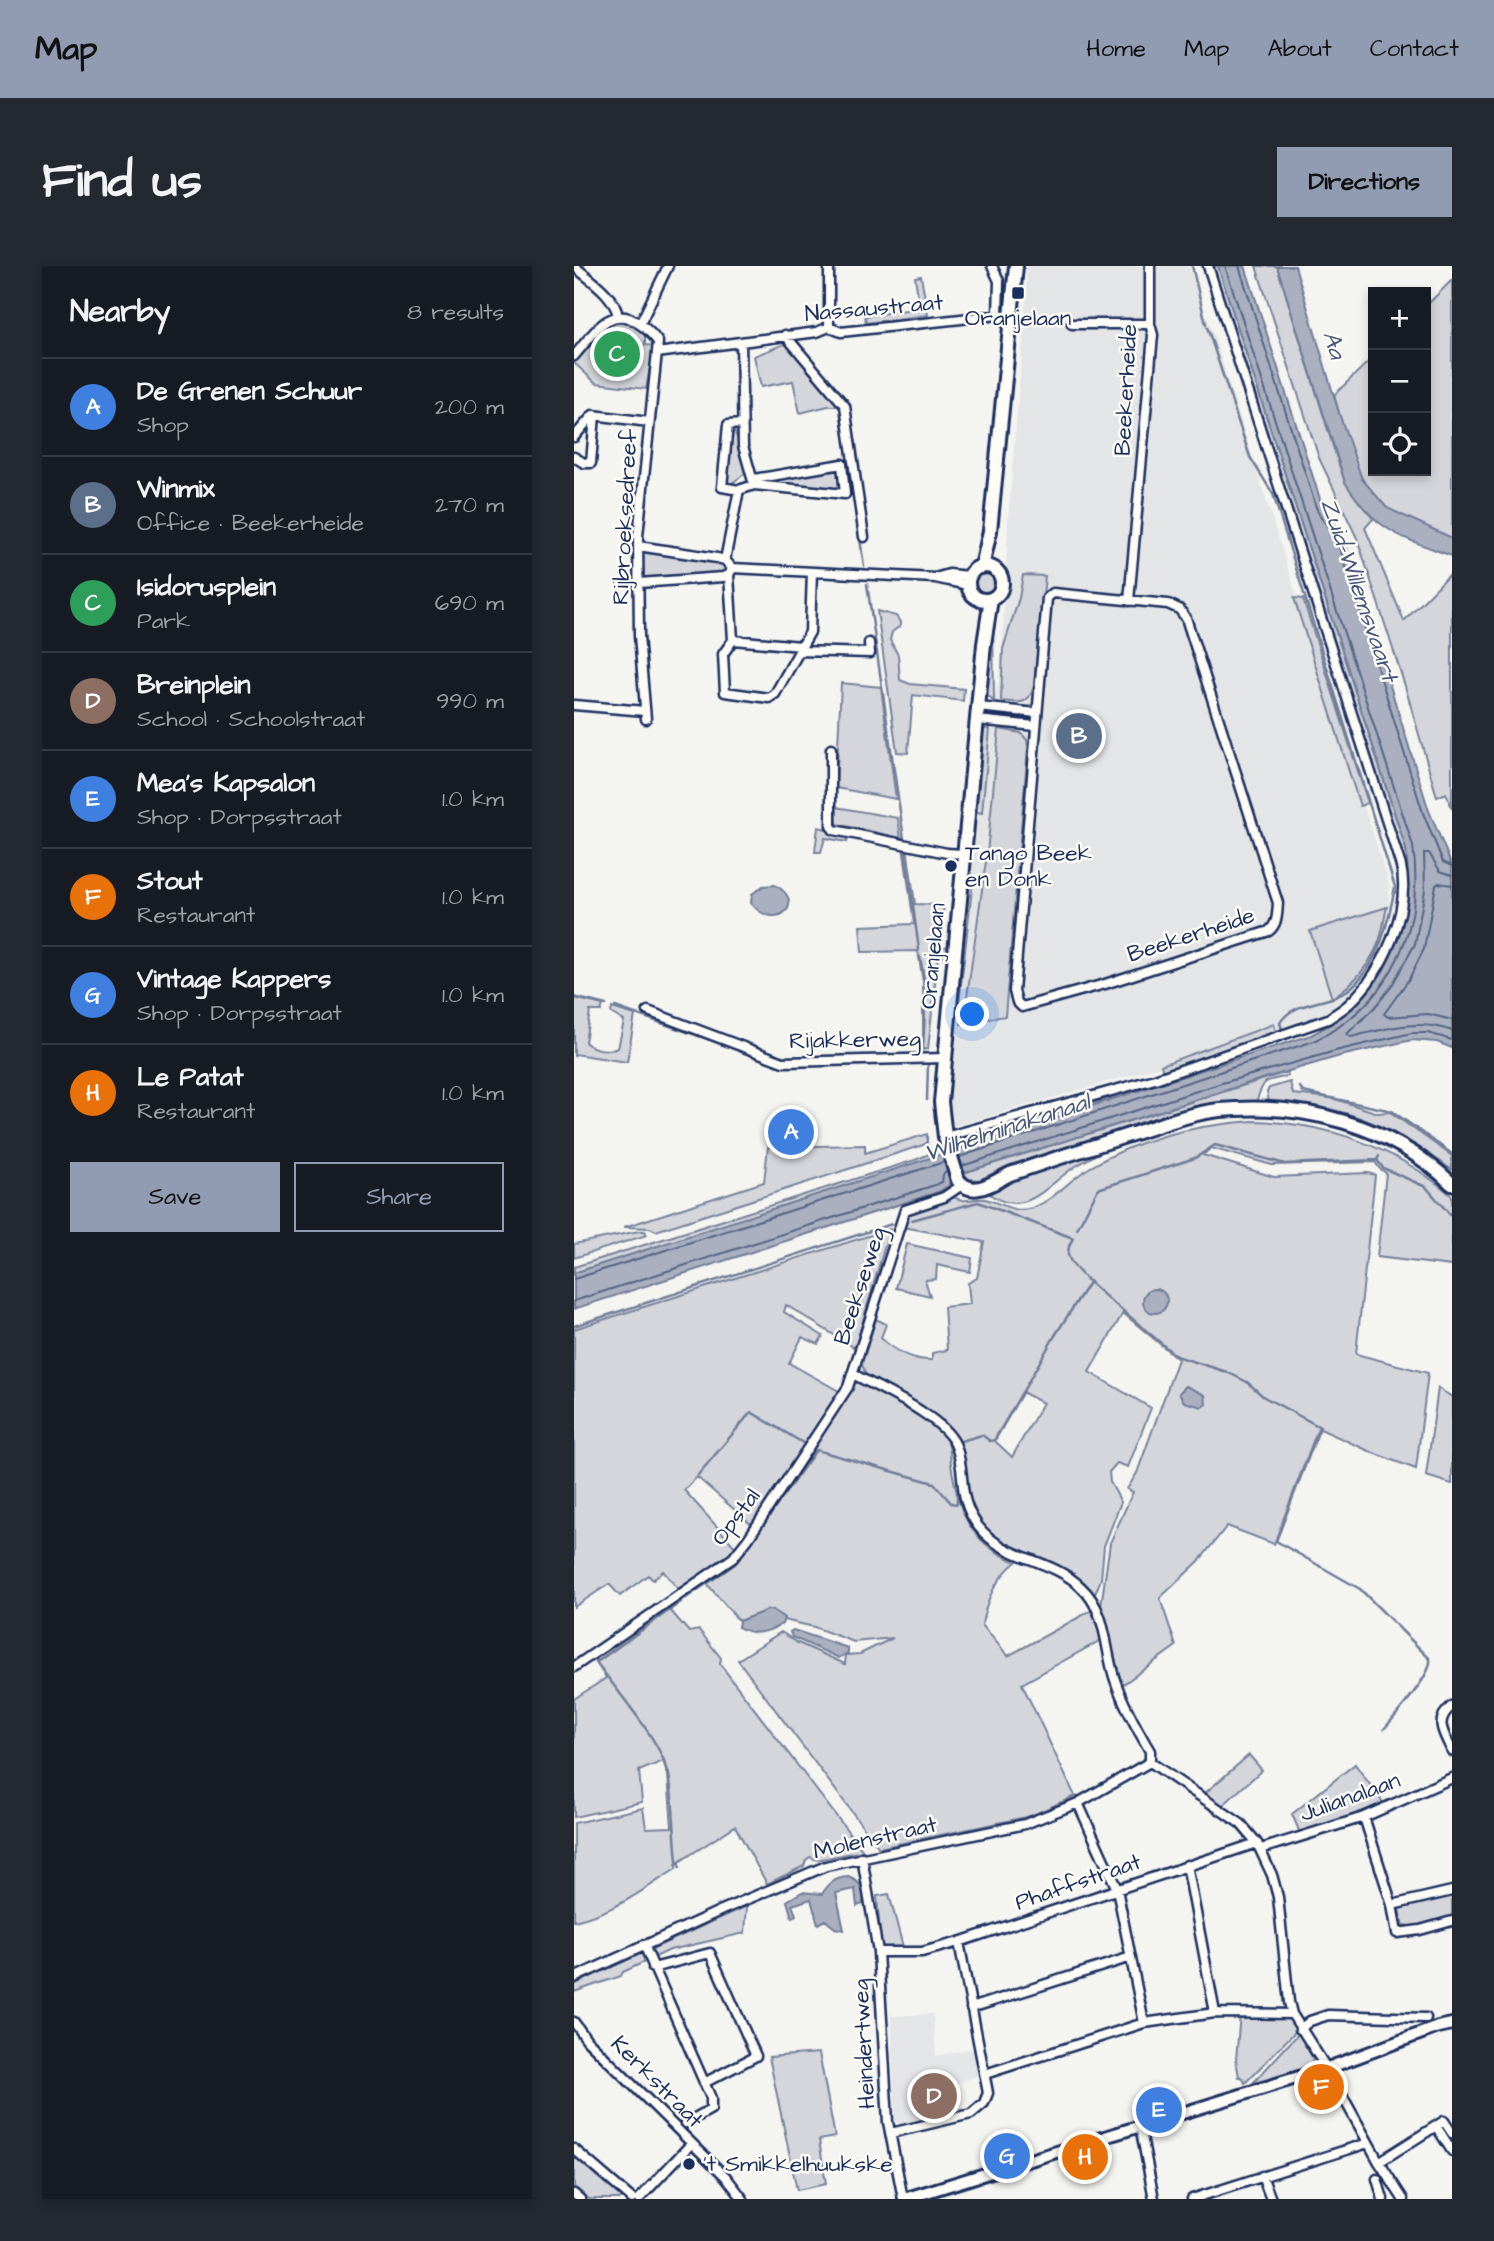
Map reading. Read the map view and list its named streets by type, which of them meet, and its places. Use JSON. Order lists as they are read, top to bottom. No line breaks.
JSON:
{"streets":{"main road":["Oranjelaan"],"street":["Nassaustraat","Beekerheide","Rijbroeksedreef","Rijakkerweg","Beekseweg","Opstal","Julianalaan","Molenstraat","Phaffstraat","Heindertweg","Kerkstraat"]},"crossings":[["Nassaustraat","Rijbroeksedreef"],["Oranjelaan","Rijakkerweg"],["Oranjelaan","Beekseweg"],["Beekseweg","Opstal"],["Beekseweg","Molenstraat"],["Julianalaan","Phaffstraat"],["Molenstraat","Heindertweg"],["Phaffstraat","Heindertweg"]],"water":["Aa","Zuid-Willemsvaart","Wilhelminakanaal"],"places":{"transit":["Oranjelaan"],"other":["Tango Beek en Donk","'t Smikkelhuukske"]},"page":{"header":"Map","nav":["Home","Map","About","Contact"],"buttons":["Directions",["Save","Share"]],"title":"Find us","heading":["Nearby","8 results"],"map_buttons":["+","−"],"pins":["C","B","A","F","D","E","G","H"],"list":[{"mark":"A","name":"De Grenen Schuur","note":"Shop","value":"200 m"},{"mark":"B","name":"Winmix","note":"Office · Beekerheide","value":"270 m"},{"mark":"C","name":"Isidorusplein","note":"Park","value":"690 m"},{"mark":"D","name":"Breinplein","note":"School · Schoolstraat","value":"990 m"},{"mark":"E","name":"Mea's Kapsalon","note":"Shop · Dorpsstraat","value":"1.0 km"},{"mark":"F","name":"Stout","note":"Restaurant","value":"1.0 km"},{"mark":"G","name":"Vintage Kappers","note":"Shop · Dorpsstraat","value":"1.0 km"},{"mark":"H","name":"Le Patat","note":"Restaurant","value":"1.0 km"}]}}
